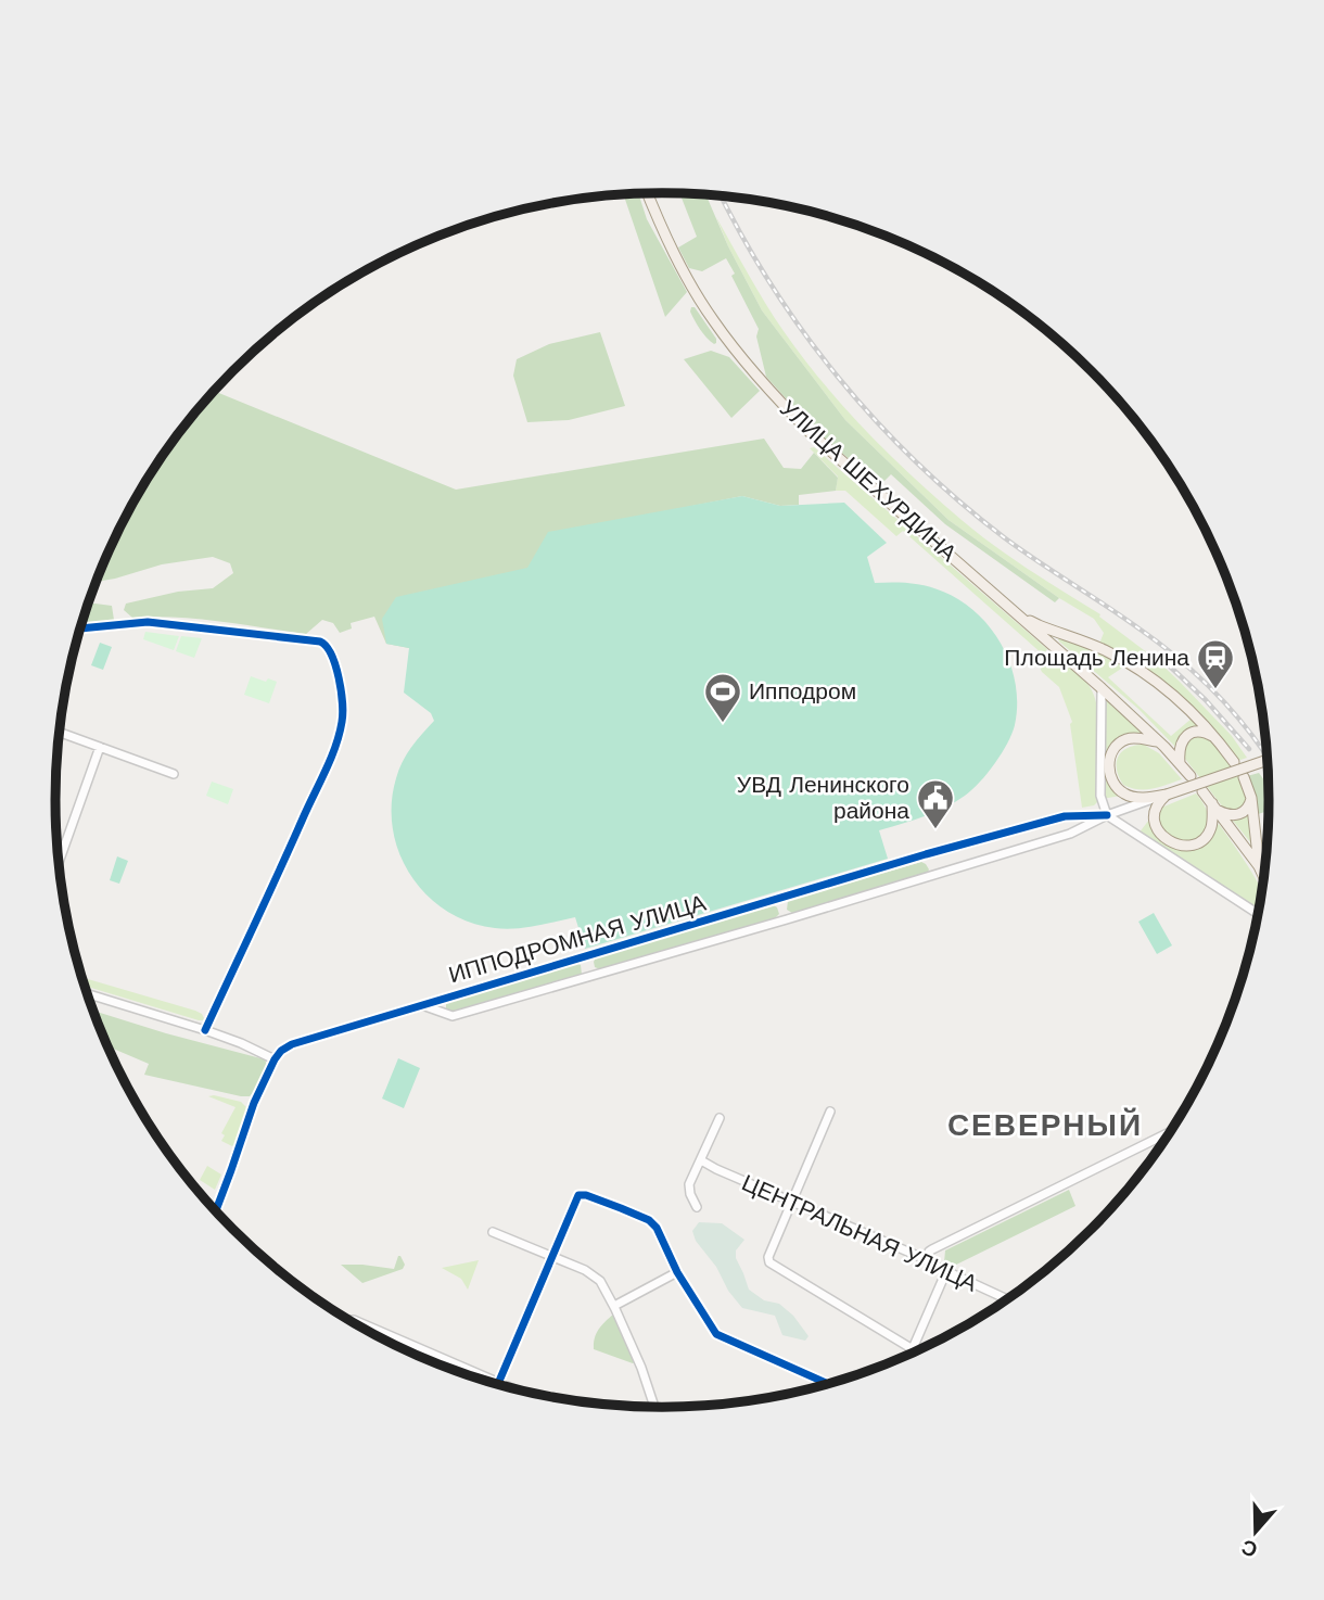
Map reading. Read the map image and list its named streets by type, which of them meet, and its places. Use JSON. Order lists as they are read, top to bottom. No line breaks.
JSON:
{"streets":{"main road":["УЛИЦА ШЕХУРДИНА"],"street":["ИППОДРОМНАЯ УЛИЦА","ЦЕНТРАЛЬНАЯ УЛИЦА"]},"districts":["СЕВЕРНЫЙ"],"places":{"station":["Площадь Ленина"],"sports":["Ипподром"],"public building":["УВД Ленинского района"]},"north":"bottom"}
